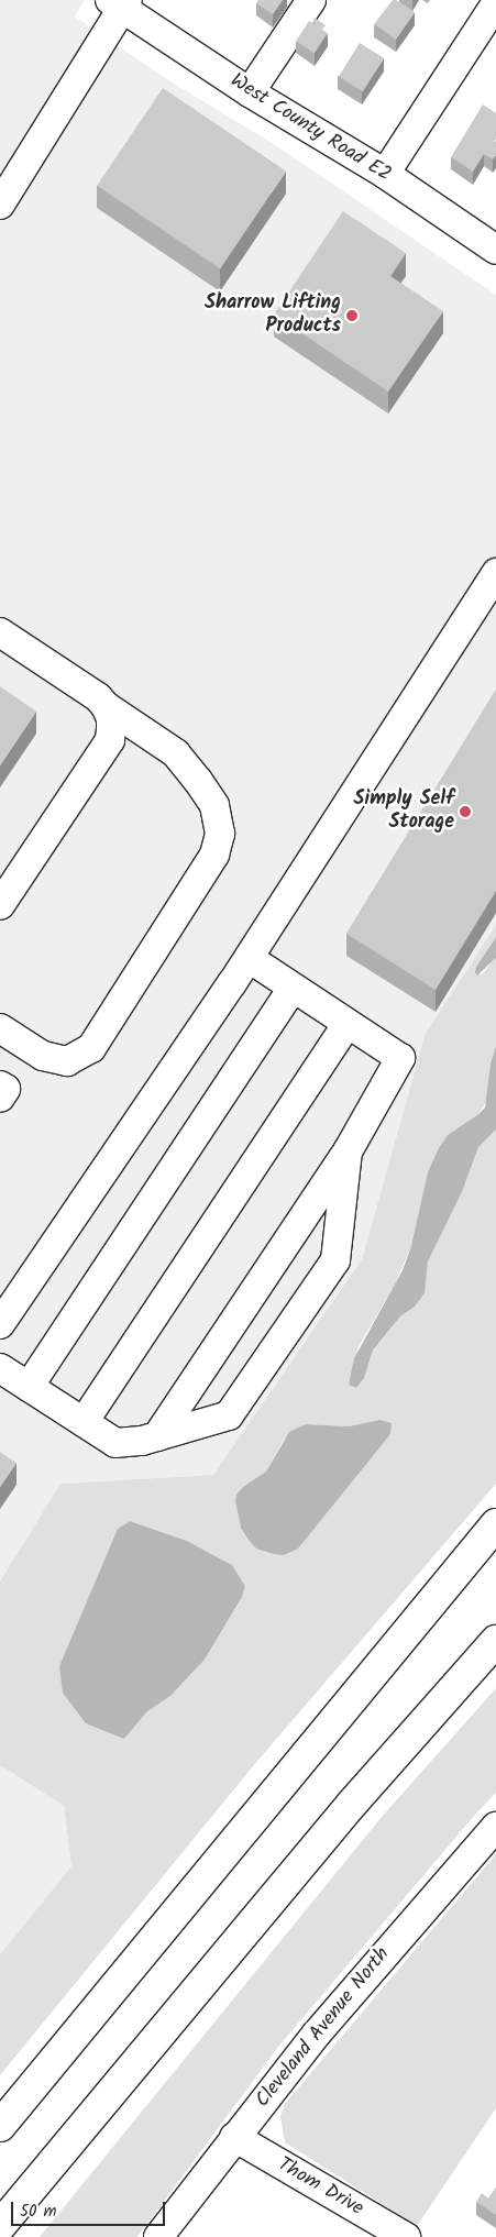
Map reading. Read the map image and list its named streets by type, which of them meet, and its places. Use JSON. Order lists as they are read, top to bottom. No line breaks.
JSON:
{"streets":{"street":["West County Road E2","Cleveland Avenue North","Thom Drive"]},"crossings":[["Cleveland Avenue North","Thom Drive"]],"places":["Sharrow Lifting Products","Simply Self Storage"],"scale_bar":"50 m"}
